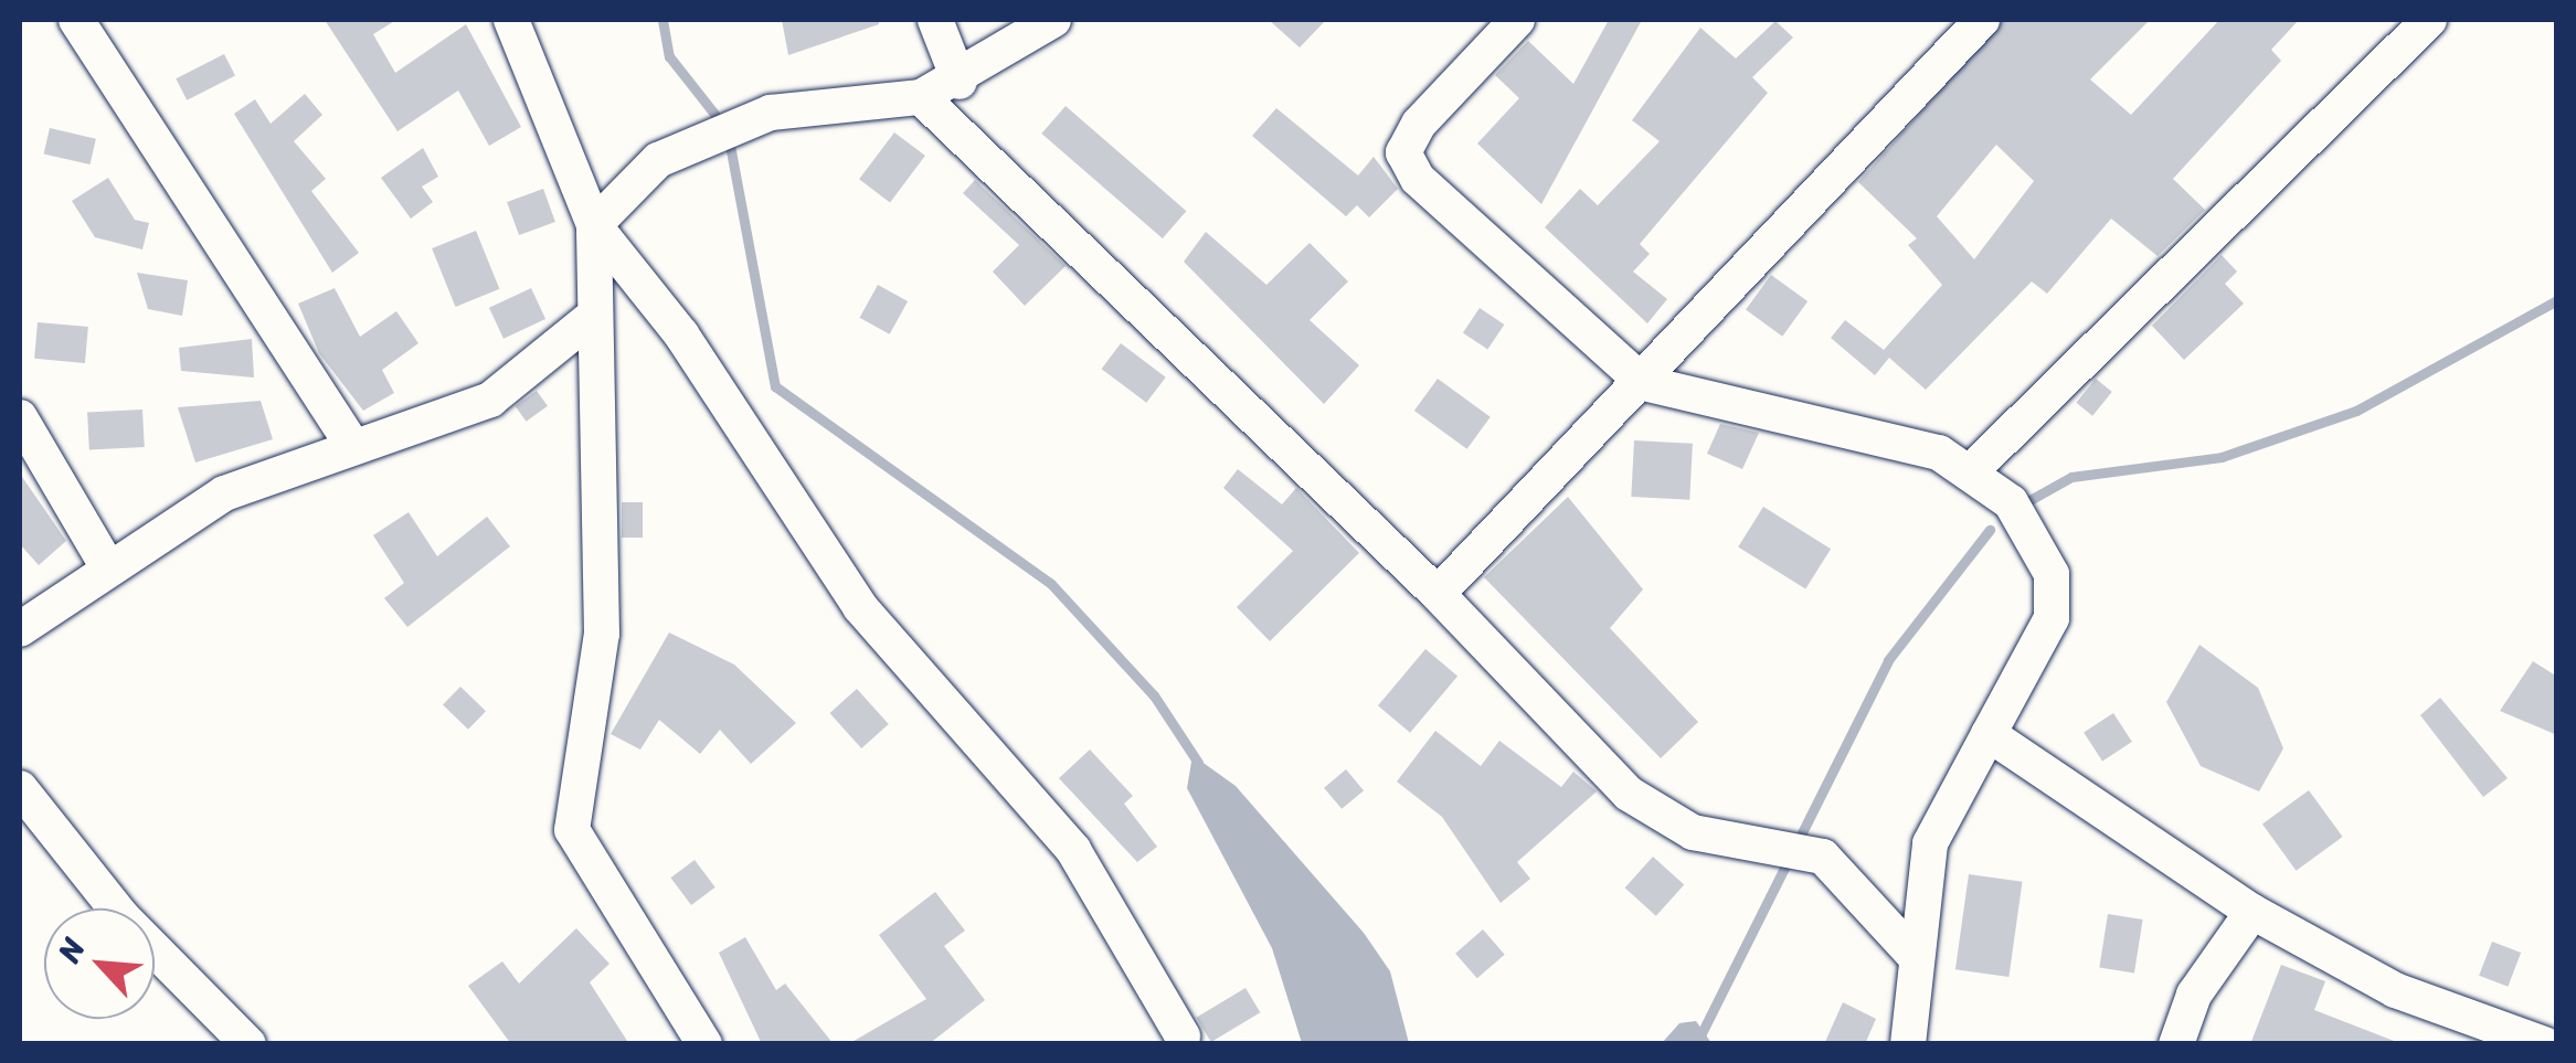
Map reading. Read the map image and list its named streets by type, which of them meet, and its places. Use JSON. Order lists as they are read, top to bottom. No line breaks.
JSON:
{"north":"top left"}
